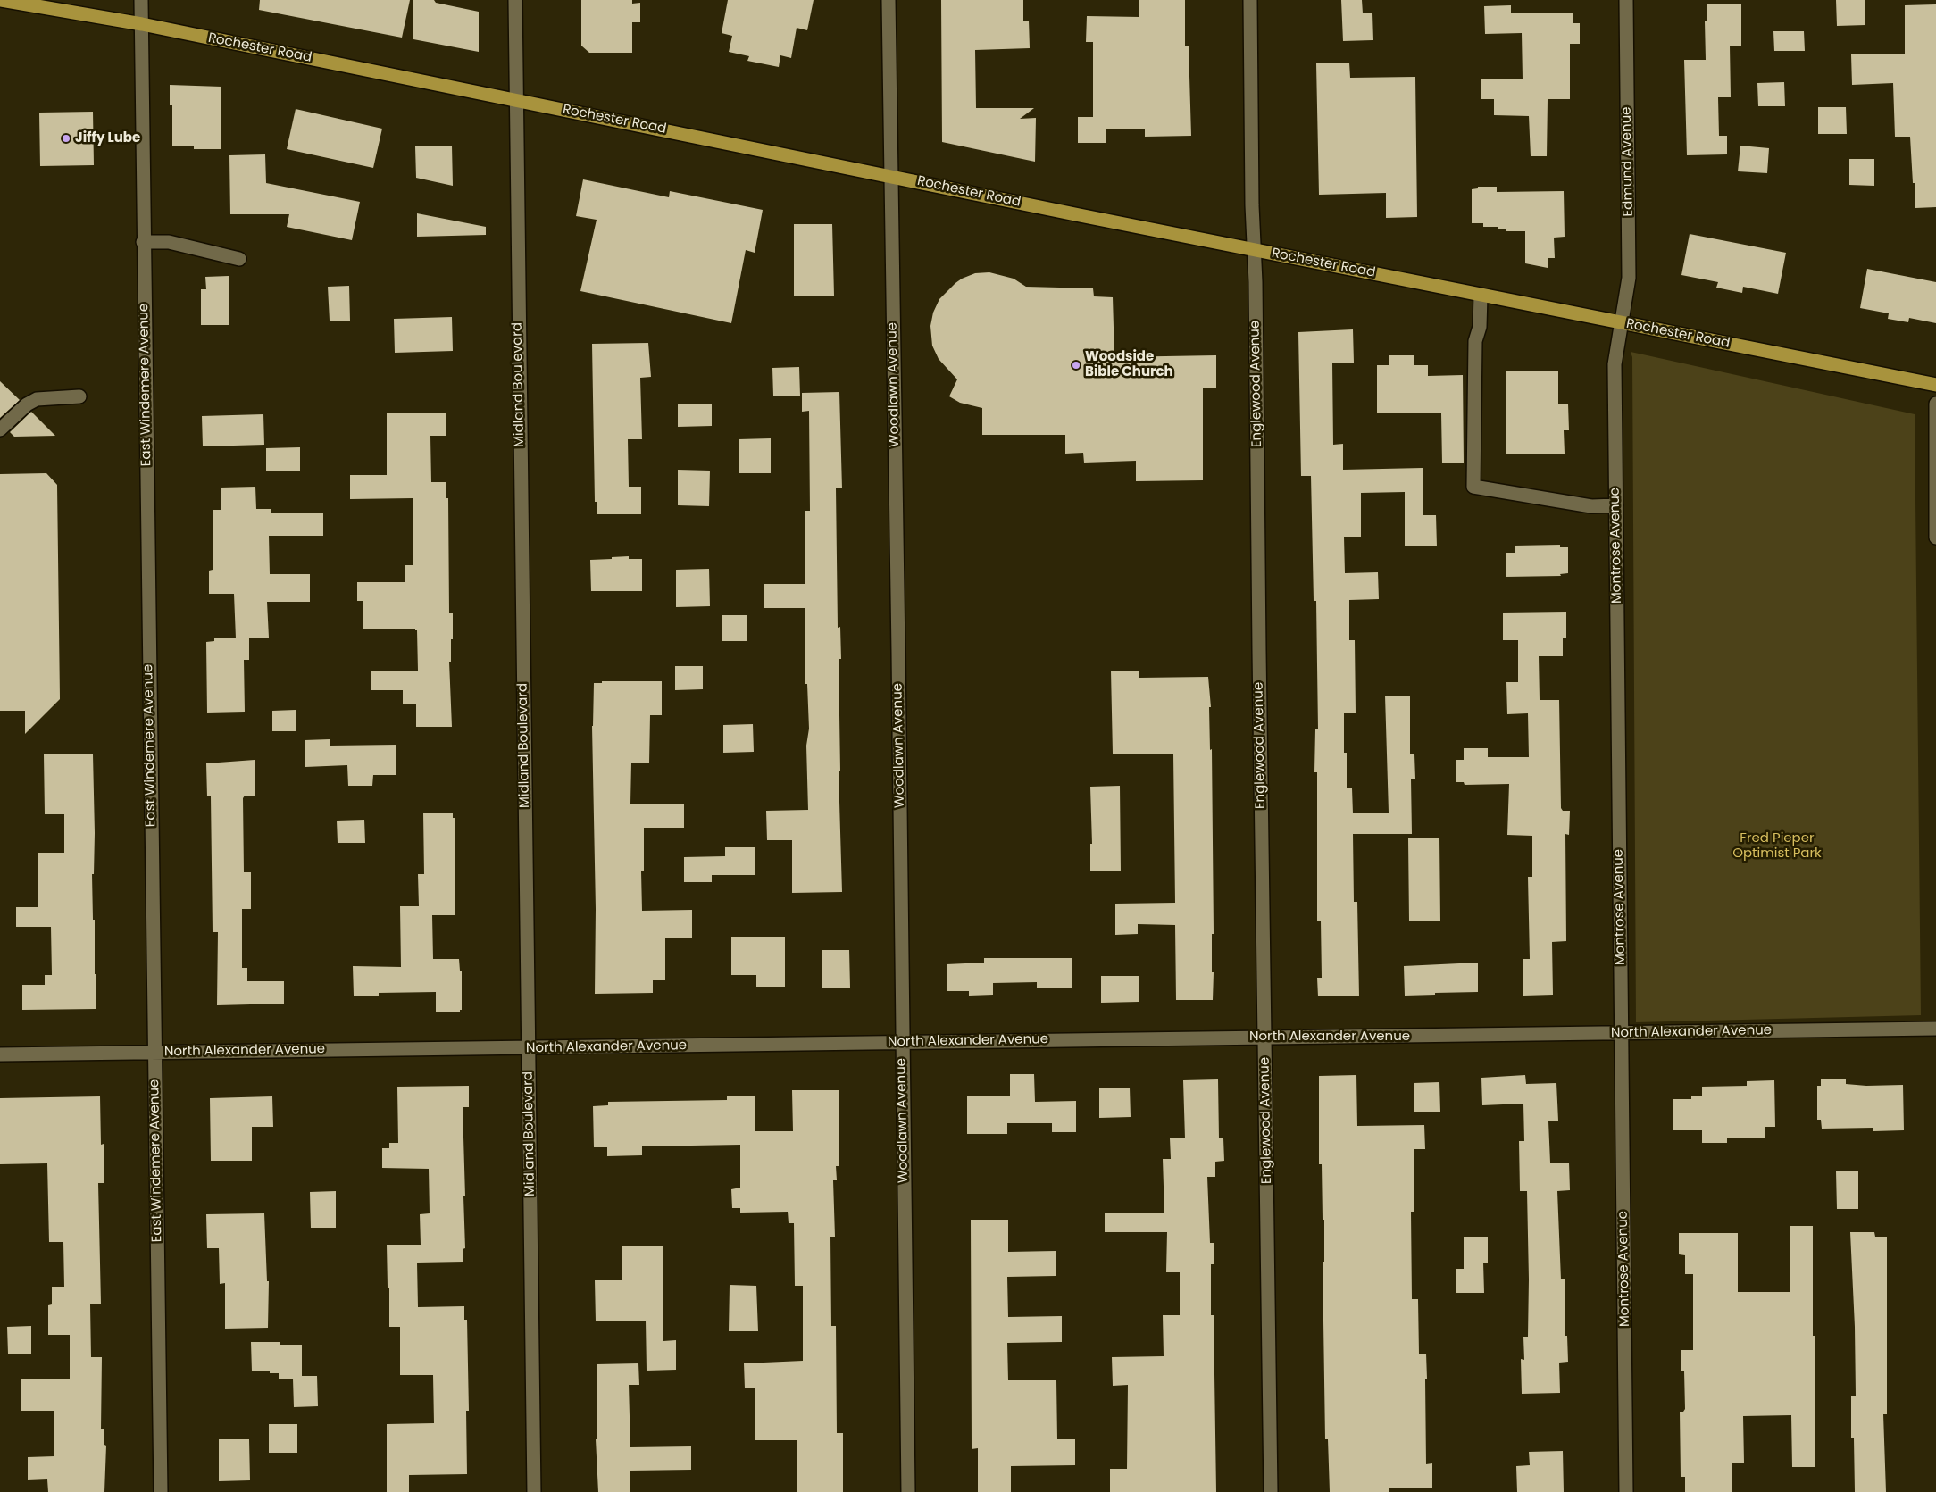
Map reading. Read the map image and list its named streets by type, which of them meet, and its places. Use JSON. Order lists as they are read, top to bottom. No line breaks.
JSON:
{"streets":{"main road":["Rochester Road"],"street":["Edmund Avenue","Englewood Avenue","East Windemere Avenue","Midland Boulevard","Woodlawn Avenue","Montrose Avenue","North Alexander Avenue"]},"crossings":[["Rochester Road","Edmund Avenue"],["Rochester Road","Englewood Avenue"],["Rochester Road","East Windemere Avenue"],["Rochester Road","Midland Boulevard"],["Rochester Road","Woodlawn Avenue"],["Rochester Road","Montrose Avenue"],["Edmund Avenue","Montrose Avenue"],["Englewood Avenue","North Alexander Avenue"],["East Windemere Avenue","North Alexander Avenue"],["Midland Boulevard","North Alexander Avenue"],["Woodlawn Avenue","North Alexander Avenue"],["Montrose Avenue","North Alexander Avenue"]],"parks":["Fred Pieper Optimist Park"],"places":["Jiffy Lube","Woodside Bible Church"]}
